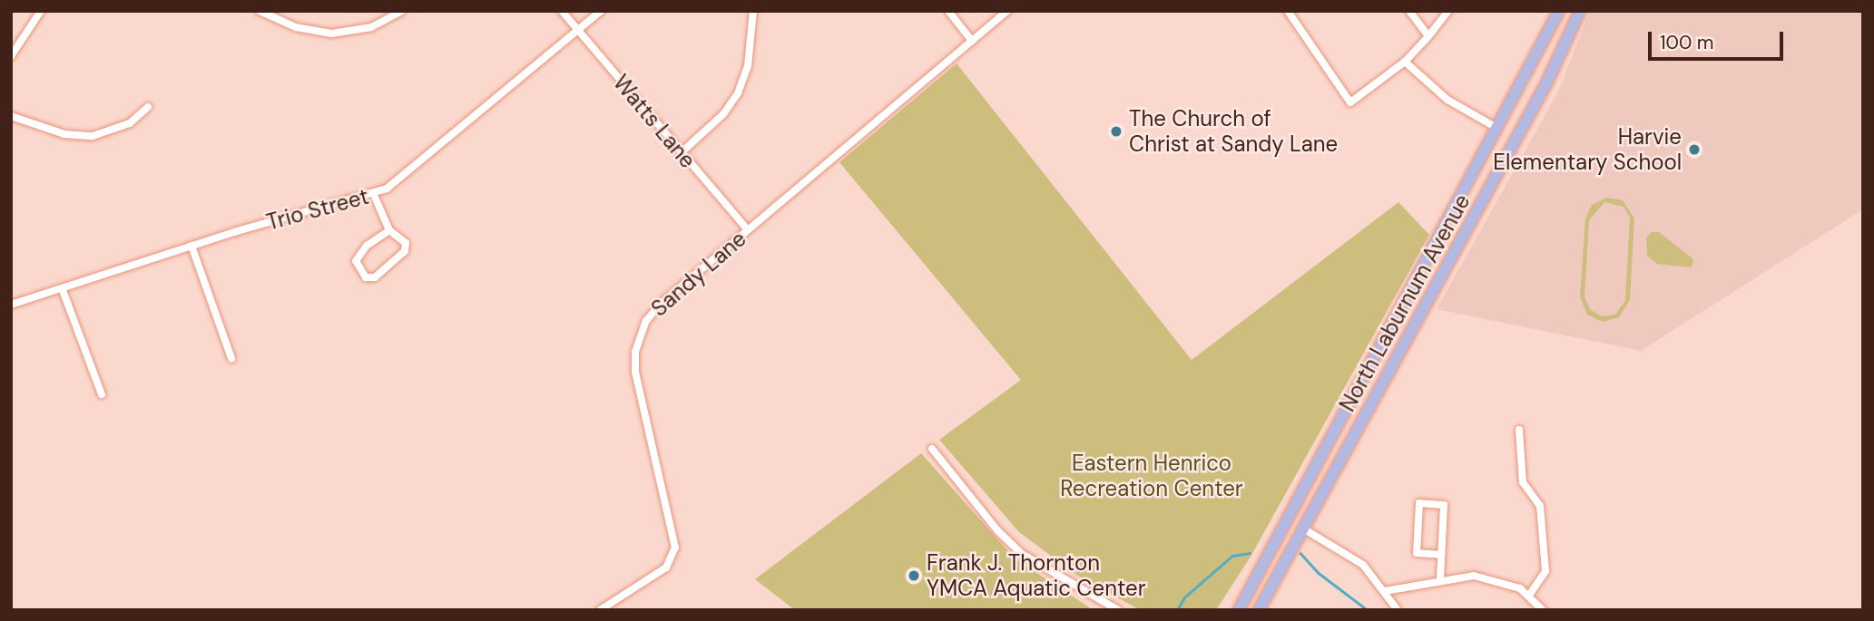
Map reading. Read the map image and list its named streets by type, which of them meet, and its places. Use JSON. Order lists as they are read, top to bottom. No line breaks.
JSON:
{"streets":{"main road":["North Laburnum Avenue"],"street":["Watts Lane","Trio Street","Sandy Lane"]},"crossings":[["Watts Lane","Trio Street"],["Watts Lane","Sandy Lane"]],"parks":["Eastern Henrico Recreation Center"],"places":["The Church of Christ at Sandy Lane","Harvie Elementary School","Frank J. Thornton YMCA Aquatic Center"],"scale_bar":"100 m"}
